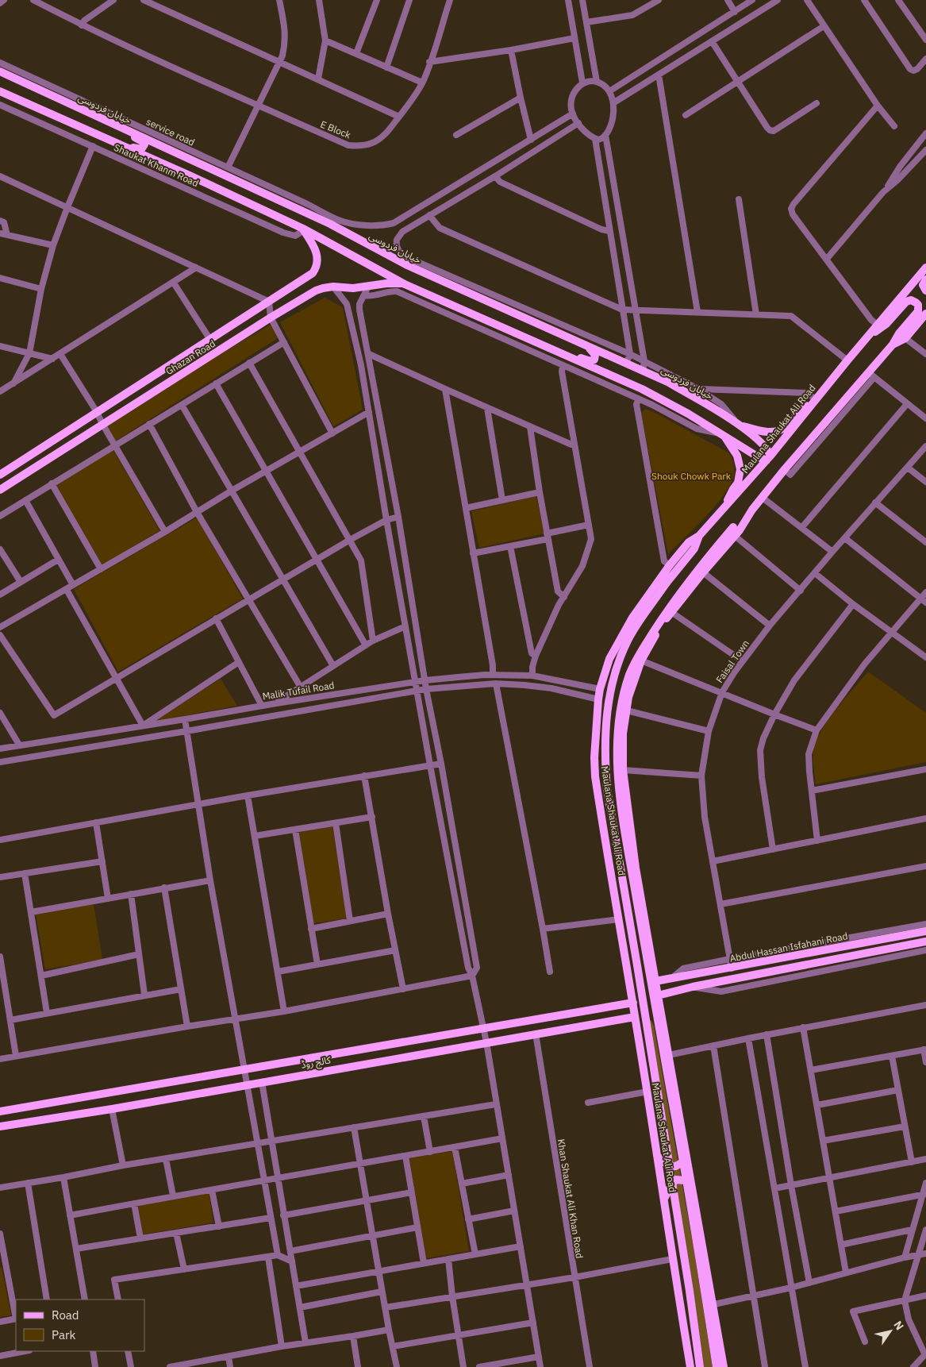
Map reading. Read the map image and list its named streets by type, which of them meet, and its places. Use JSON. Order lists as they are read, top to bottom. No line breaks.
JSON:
{"streets":{"main road":["خیابان فردوسی","Ghazan Road","Maulana Shaukat Ali Road","Abdul Hassan Isfahani Road","کالج روڈ"],"street":["E Block","service road","Shaukat Khanm Road","Faisal Town","Malik Tufail Road","Khan Shaukat Ali Khan Road"]},"crossings":[["خیابان فردوسی","service road"],["خیابان فردوسی","Maulana Shaukat Ali Road"],["Shaukat Khanm Road","Ghazan Road"],["Maulana Shaukat Ali Road","Malik Tufail Road"],["Maulana Shaukat Ali Road","Abdul Hassan Isfahani Road"],["Maulana Shaukat Ali Road","کالج روڈ"],["Faisal Town","Abdul Hassan Isfahani Road"],["کالج روڈ","Khan Shaukat Ali Khan Road"]],"parks":["Shouk Chowk Park"],"legend":["Road","Park"],"north":"top right"}
